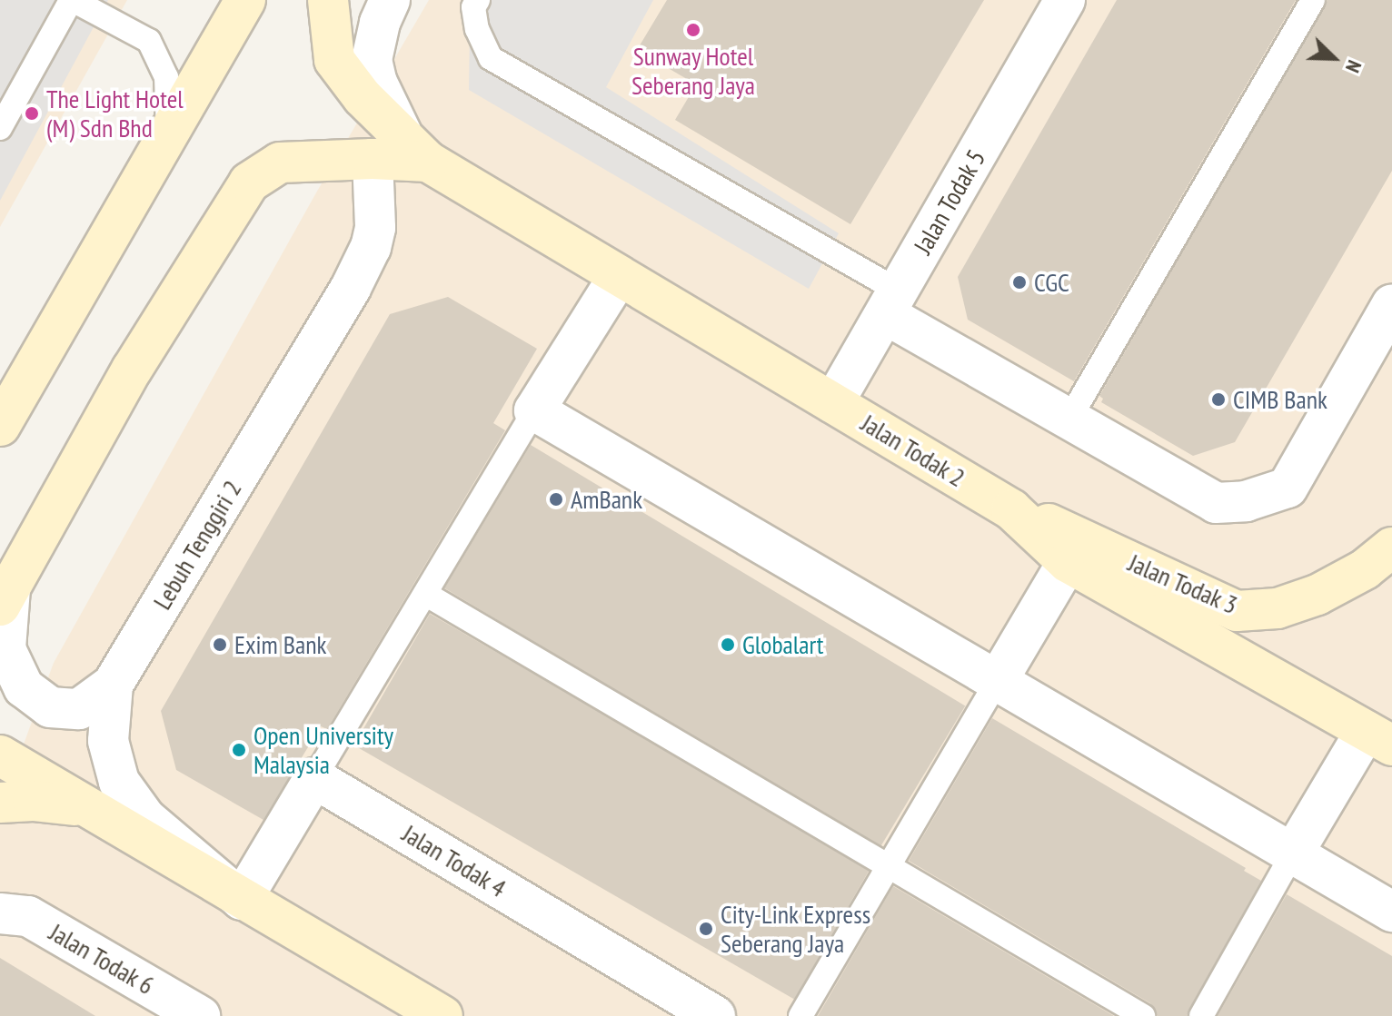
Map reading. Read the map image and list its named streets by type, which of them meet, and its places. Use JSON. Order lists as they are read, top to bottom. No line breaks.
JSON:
{"streets":{"street":["Jalan Todak 5","Jalan Todak 2","Lebuh Tenggiri 2","Jalan Todak 3","Jalan Todak 4","Jalan Todak 6"]},"crossings":[["Jalan Todak 5","Jalan Todak 2"],["Jalan Todak 2","Lebuh Tenggiri 2"],["Jalan Todak 2","Jalan Todak 3"]],"places":["Sunway Hotel Seberang Jaya","The Light Hotel (M) Sdn Bhd","CGC","CIMB Bank","AmBank","Exim Bank","Globalart","Open University Malaysia","City-Link Express Seberang Jaya"],"north":"bottom right"}
